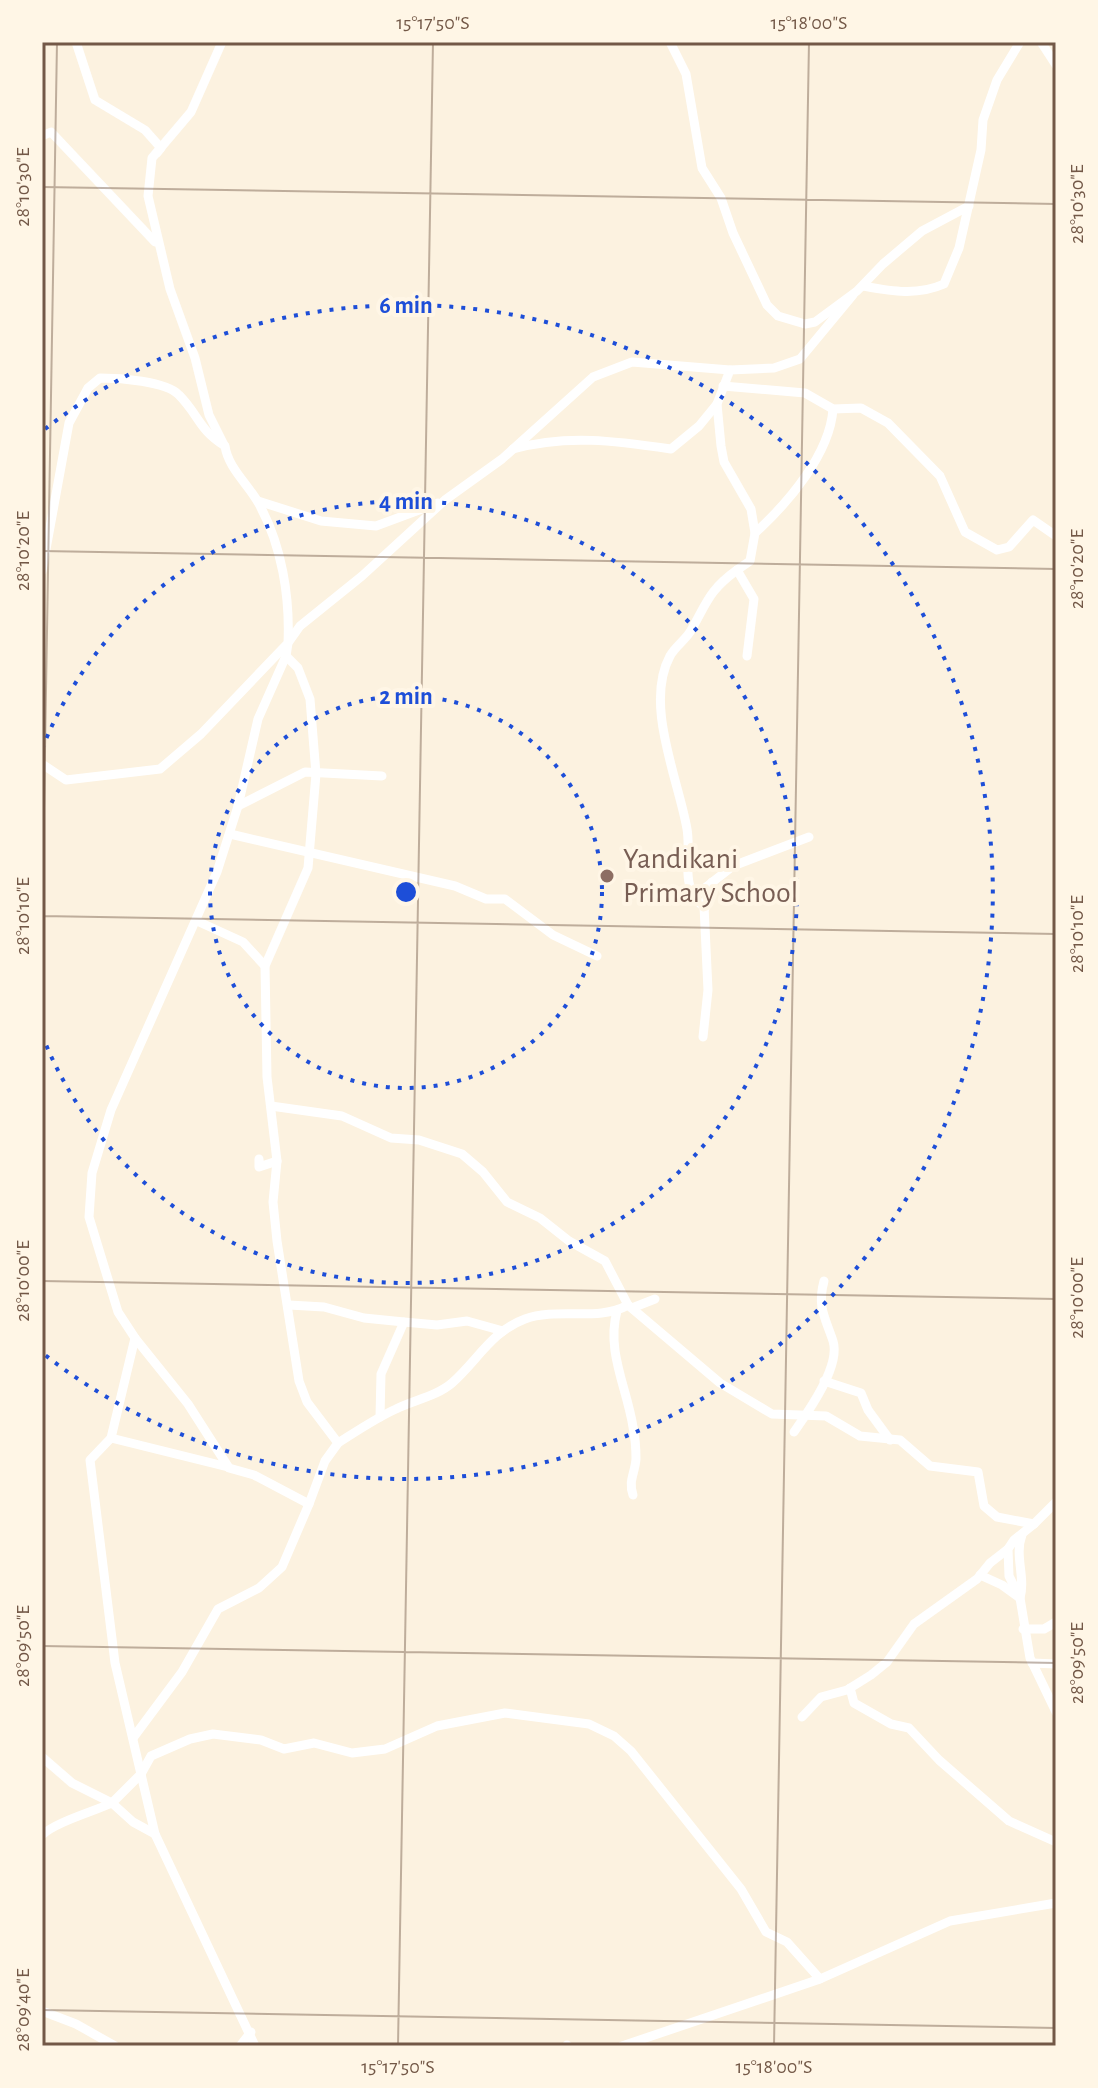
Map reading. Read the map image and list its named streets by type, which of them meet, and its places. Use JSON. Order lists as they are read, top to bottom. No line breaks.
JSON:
{"places":["Yandikani Primary School"],"coordinates":["15°17'50\"S","15°18'00\"S","28°10'30\"E","28°10'20\"E","28°10'10\"E","28°10'00\"E","28°09'50\"E","28°09'40\"E"],"rings":["6 min","4 min","2 min"]}
